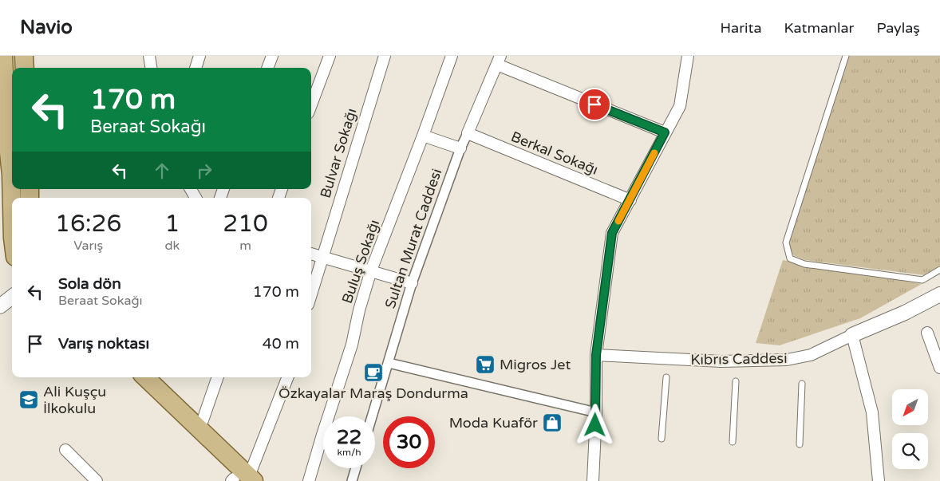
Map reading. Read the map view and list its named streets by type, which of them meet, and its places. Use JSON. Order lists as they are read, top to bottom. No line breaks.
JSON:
{"streets":{"street":["Bulvar Sokağı","Berkal Sokağı","Sultan Murat Caddesi","Buluş Sokağı","Kıbrıs Caddesi"]},"crossings":[["Berkal Sokağı","Sultan Murat Caddesi"]],"places":{"supermarket":["Migros Jet"],"cafe":["Özkayalar Maraş Dondurma"],"school or university":["Ali Kuşçu İlkokulu"],"shop":["Moda Kuaför"]},"north":"bottom left","page":{"header":"Navio","nav":["Harita","Katmanlar","Paylaş"],"turn":["170 m","Beraat Sokağı"],"eta":["16:26","Varış","1","dk","210","m"],"list":[{"name":"Sola dön","note":"Beraat Sokağı","value":"170 m"},{"name":"Varış noktası","value":"40 m"}],"speed":"22 km/h","limit":"30"}}
